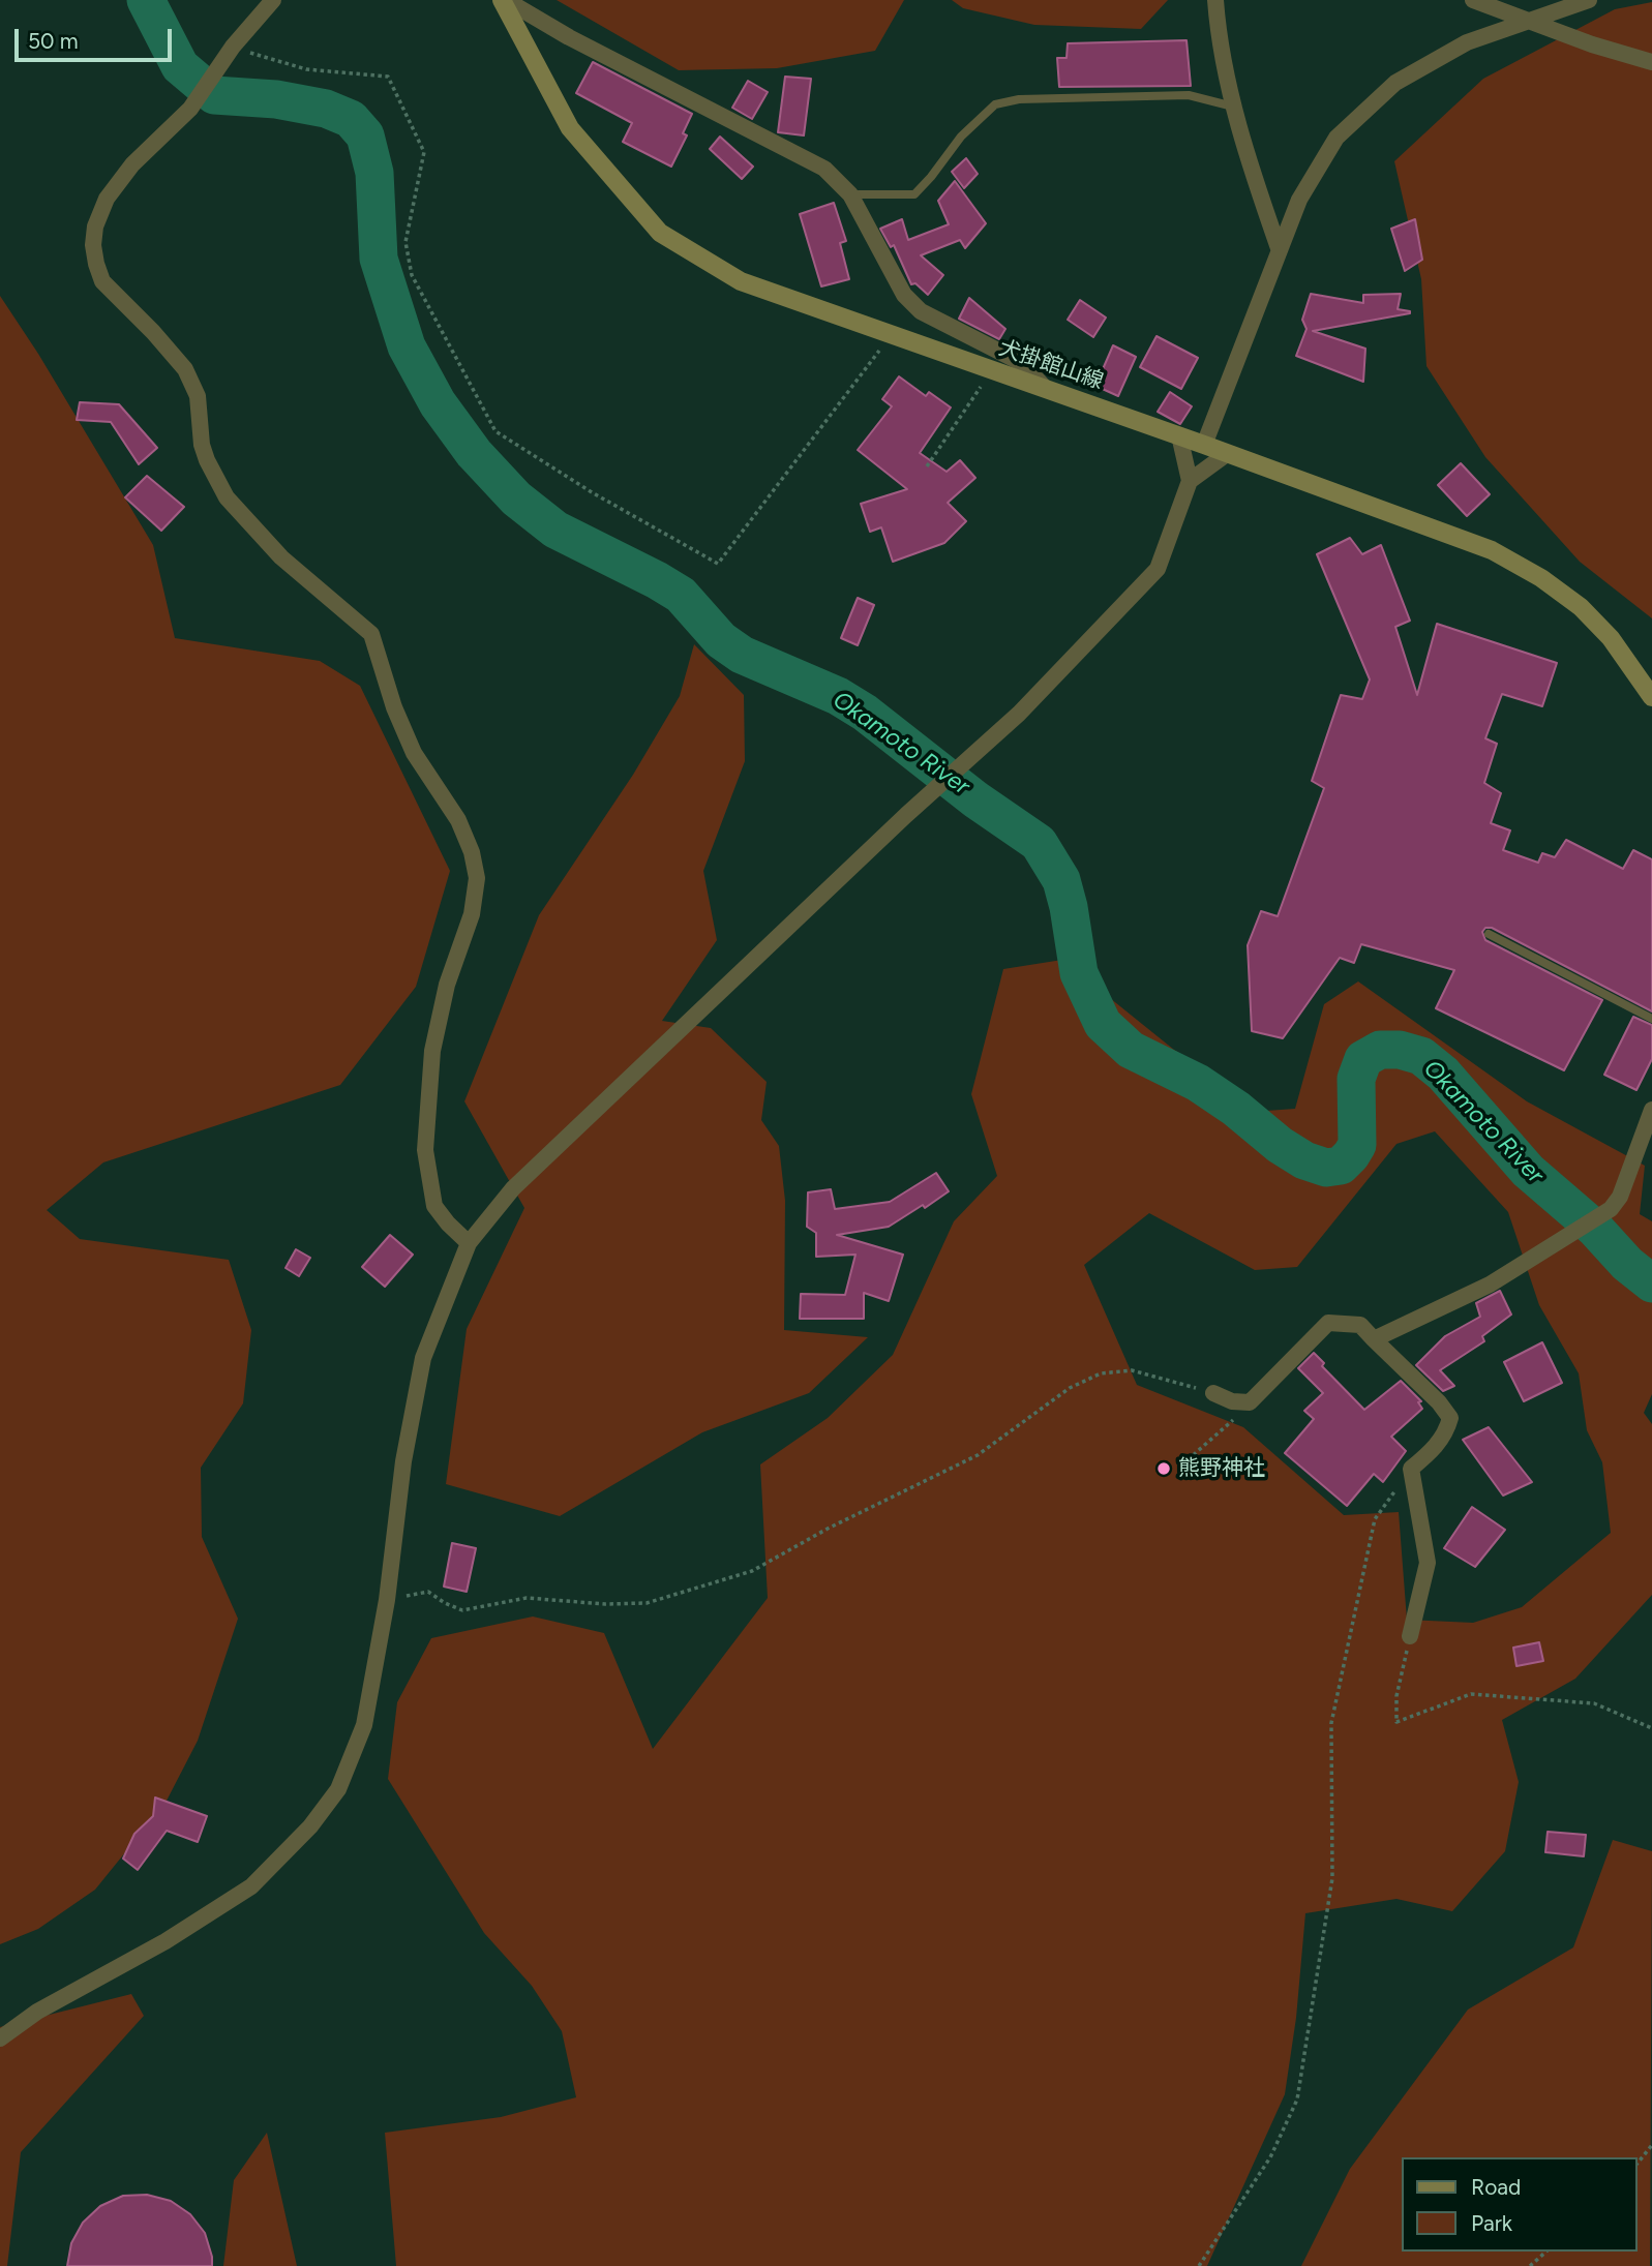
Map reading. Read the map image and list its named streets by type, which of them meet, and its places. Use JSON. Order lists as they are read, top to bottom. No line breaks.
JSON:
{"streets":{"main road":["犬掛館山線"]},"water":["Okamoto River"],"places":["熊野神社"],"legend":["Road","Park"],"scale_bar":"50 m"}
